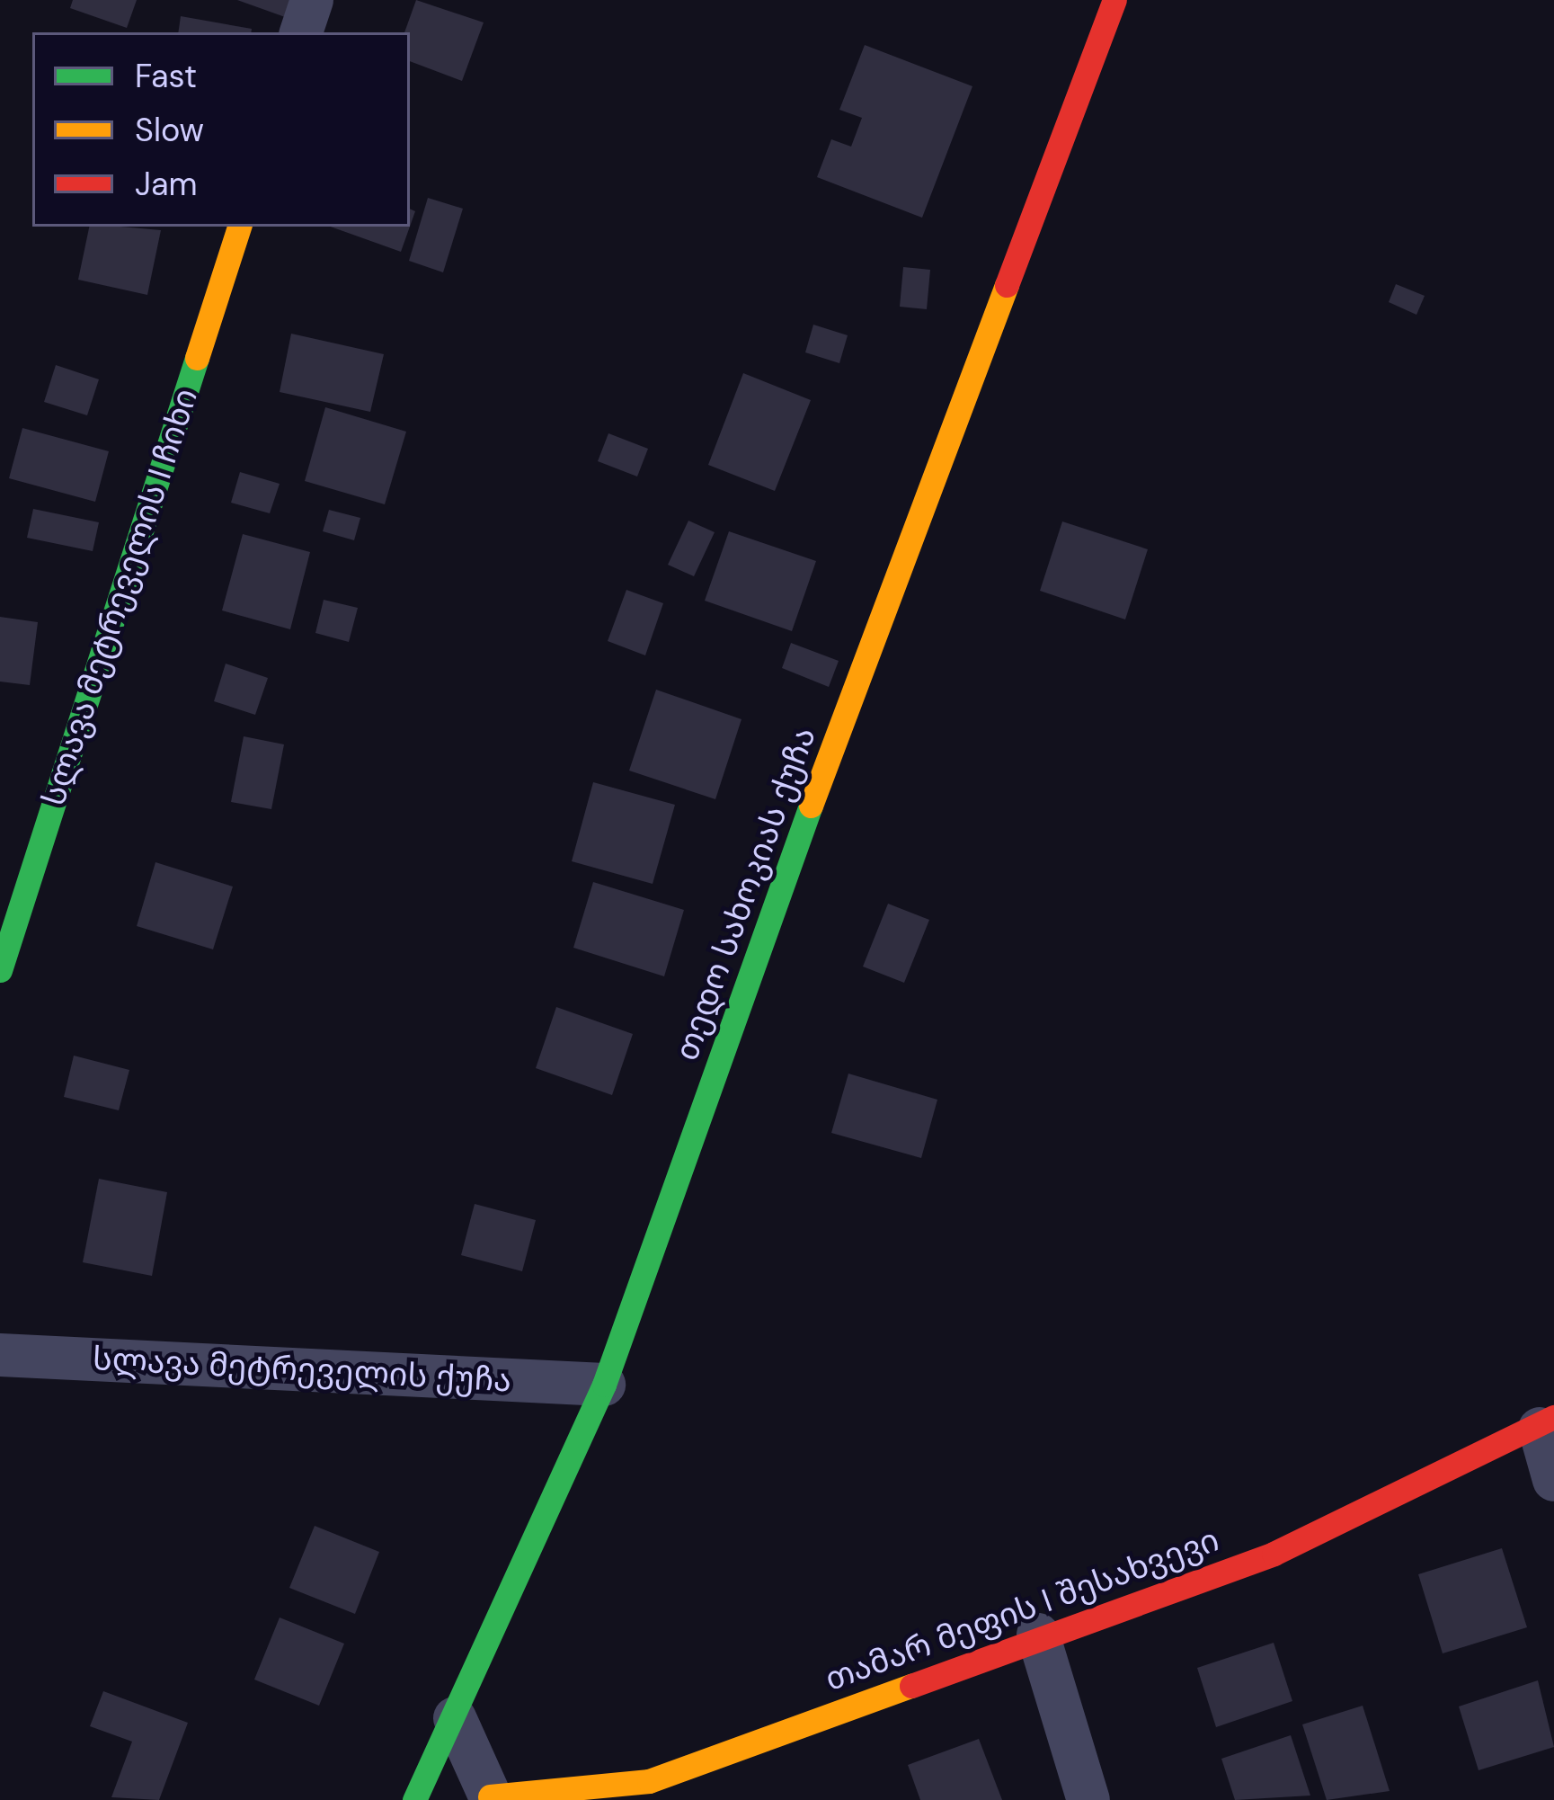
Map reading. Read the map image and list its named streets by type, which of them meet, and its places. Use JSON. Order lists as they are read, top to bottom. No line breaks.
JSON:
{"streets":{"street":["სლავა მეტრეველის I ჩიხი","თედო სახოკიას ქუჩა","სლავა მეტრეველის ქუჩა","თამარ მეფის I შესახვევი"]},"crossings":[["თედო სახოკიას ქუჩა","სლავა მეტრეველის ქუჩა"]],"legend":["Fast","Slow","Jam"]}
